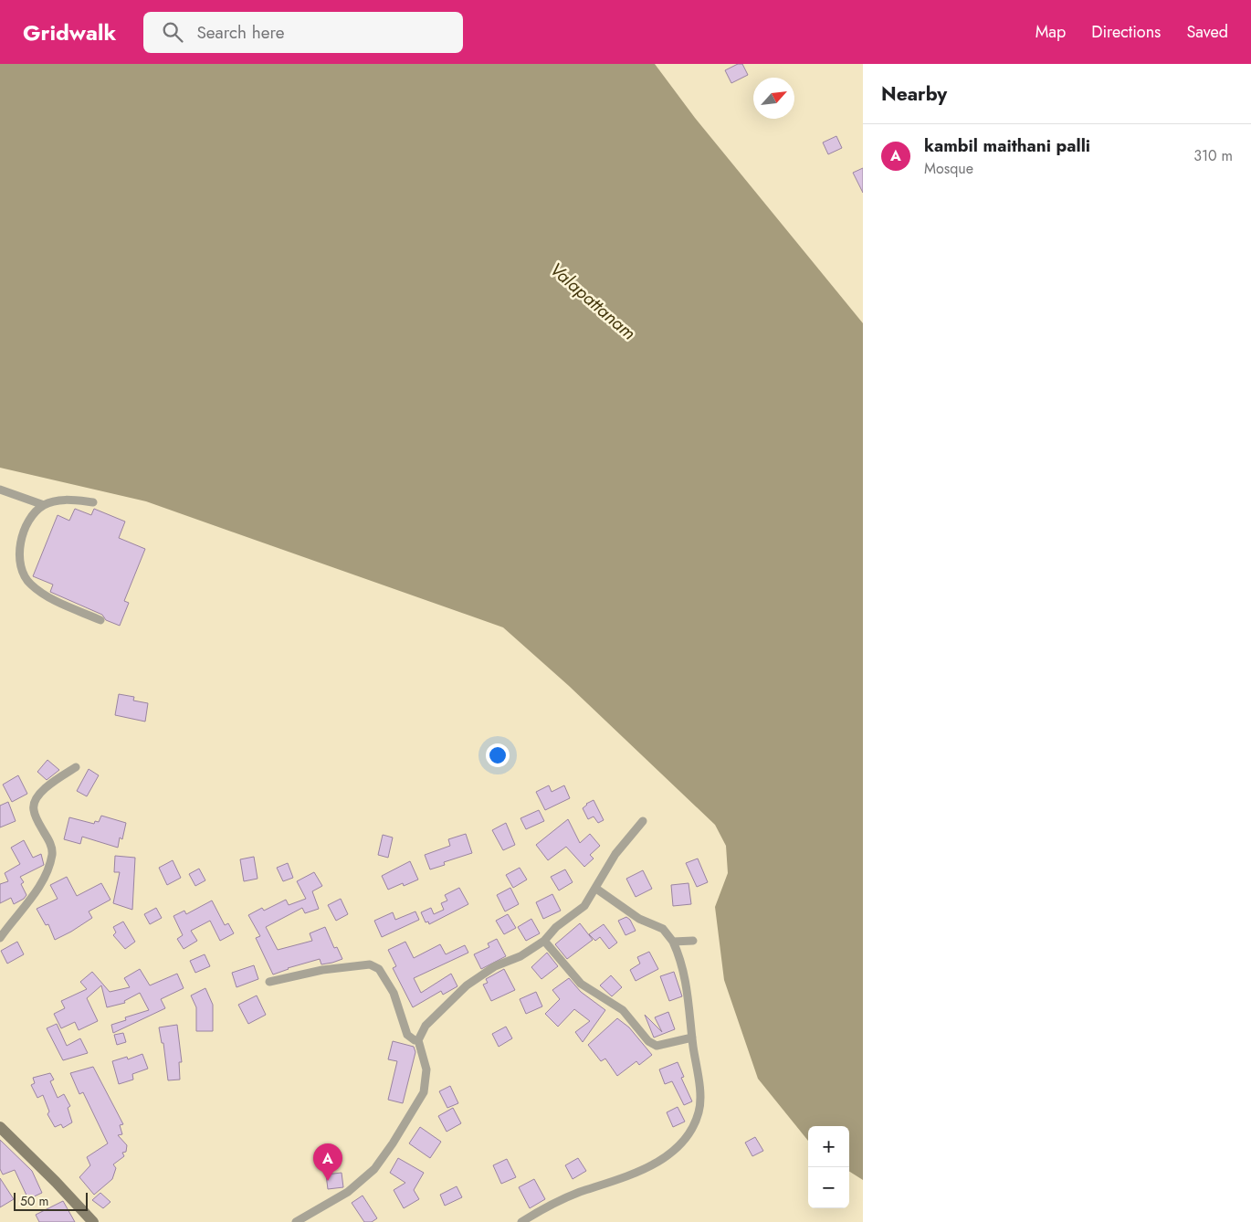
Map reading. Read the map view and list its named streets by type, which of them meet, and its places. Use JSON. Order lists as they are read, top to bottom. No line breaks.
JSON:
{"water":["Valapattanam"],"scale_bar":"50 m","north":"top right","page":{"header":"Gridwalk","search":"Search here","nav":["Map","Directions","Saved"],"heading":"Nearby","list":[{"mark":"A","name":"kambil maithani palli","note":"Mosque","value":"310 m"}],"map_buttons":["+","−"],"pins":"A","scale":"50 m"}}
